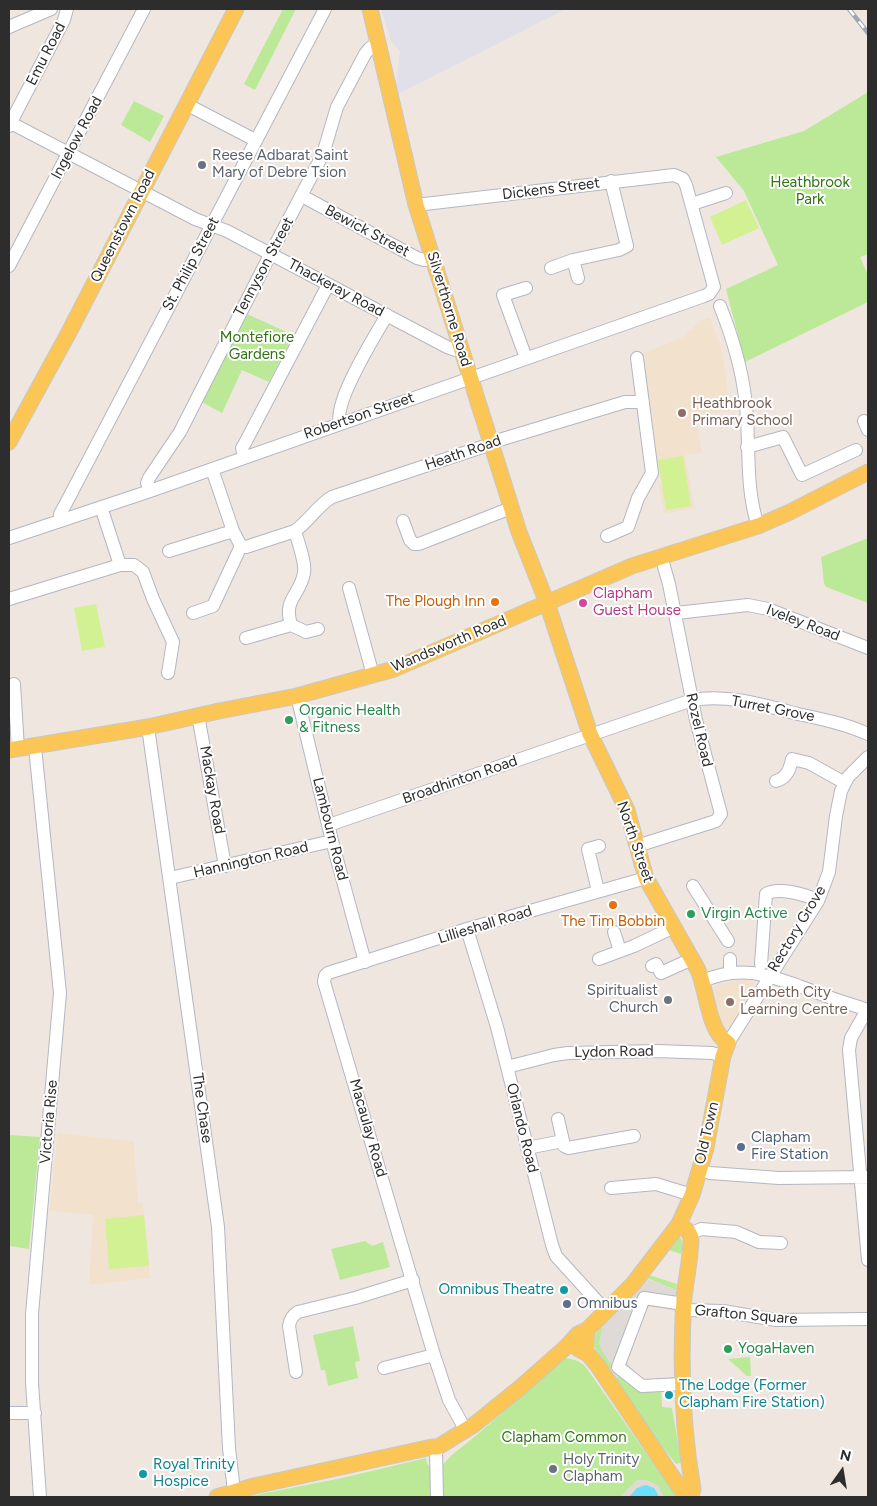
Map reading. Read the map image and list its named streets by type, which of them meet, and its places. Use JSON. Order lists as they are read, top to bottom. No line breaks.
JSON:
{"streets":{"main road":["Queenstown Road","Silverthorne Road","Wandsworth Road","North Street","Old Town"],"street":["Emu Road","Ingelow Road","Dickens Street","Bewick Street","St. Philip Street","Tennyson Street","Thackeray Road","Robertson Street","Heath Road","Iveley Road","Turret Grove","Rozel Road","Broadhinton Road","Mackay Road","Lambourn Road","Hannington Road","Lillieshall Road","Rectory Grove","Lydon Road","The Chase","Victoria Rise","Macaulay Road","Orlando Road","Grafton Square"]},"crossings":[["Emu Road","Thackeray Road"],["Ingelow Road","Thackeray Road"],["Dickens Street","Silverthorne Road"],["Dickens Street","Robertson Street"],["Queenstown Road","Thackeray Road"],["Bewick Street","Tennyson Street"],["Bewick Street","Silverthorne Road"],["St. Philip Street","Thackeray Road"],["St. Philip Street","Robertson Street"],["Tennyson Street","Thackeray Road"],["Tennyson Street","Silverthorne Road"],["Tennyson Street","Robertson Street"],["Thackeray Road","Silverthorne Road"],["Silverthorne Road","Robertson Street"],["Silverthorne Road","Heath Road"],["Silverthorne Road","Wandsworth Road"],["Silverthorne Road","North Street"],["Iveley Road","Rozel Road"],["Wandsworth Road","Rozel Road"],["Wandsworth Road","Mackay Road"],["Wandsworth Road","Lambourn Road"],["Wandsworth Road","North Street"],["Wandsworth Road","The Chase"],["Wandsworth Road","Victoria Rise"],["Turret Grove","Rozel Road"],["Turret Grove","Broadhinton Road"],["Turret Grove","North Street"],["Rozel Road","North Street"],["Broadhinton Road","Lambourn Road"],["Broadhinton Road","North Street"],["Mackay Road","Hannington Road"],["Lambourn Road","Hannington Road"],["Lambourn Road","Lillieshall Road"],["North Street","Lillieshall Road"],["North Street","Rectory Grove"],["North Street","Lydon Road"],["North Street","Old Town"],["Hannington Road","The Chase"],["Lillieshall Road","Macaulay Road"],["Lillieshall Road","Orlando Road"],["Rectory Grove","Lydon Road"],["Rectory Grove","Old Town"],["Lydon Road","Orlando Road"],["Lydon Road","Old Town"],["Macaulay Road","Old Town"],["Orlando Road","Old Town"]],"parks":["Heathbrook Park","Montefiore Gardens","Clapham Common"],"places":["Reese Adbarat Saint Mary of Debre Tsion","Heathbrook Primary School","The Plough Inn","Clapham Guest House","Organic Health & Fitness","The Tim Bobbin","Virgin Active","Spiritualist Church","Lambeth City Learning Centre","Clapham Fire Station","Omnibus Theatre","Omnibus","YogaHaven","The Lodge (Former Clapham Fire Station)","Holy Trinity Clapham","Royal Trinity Hospice"],"north":"top"}
